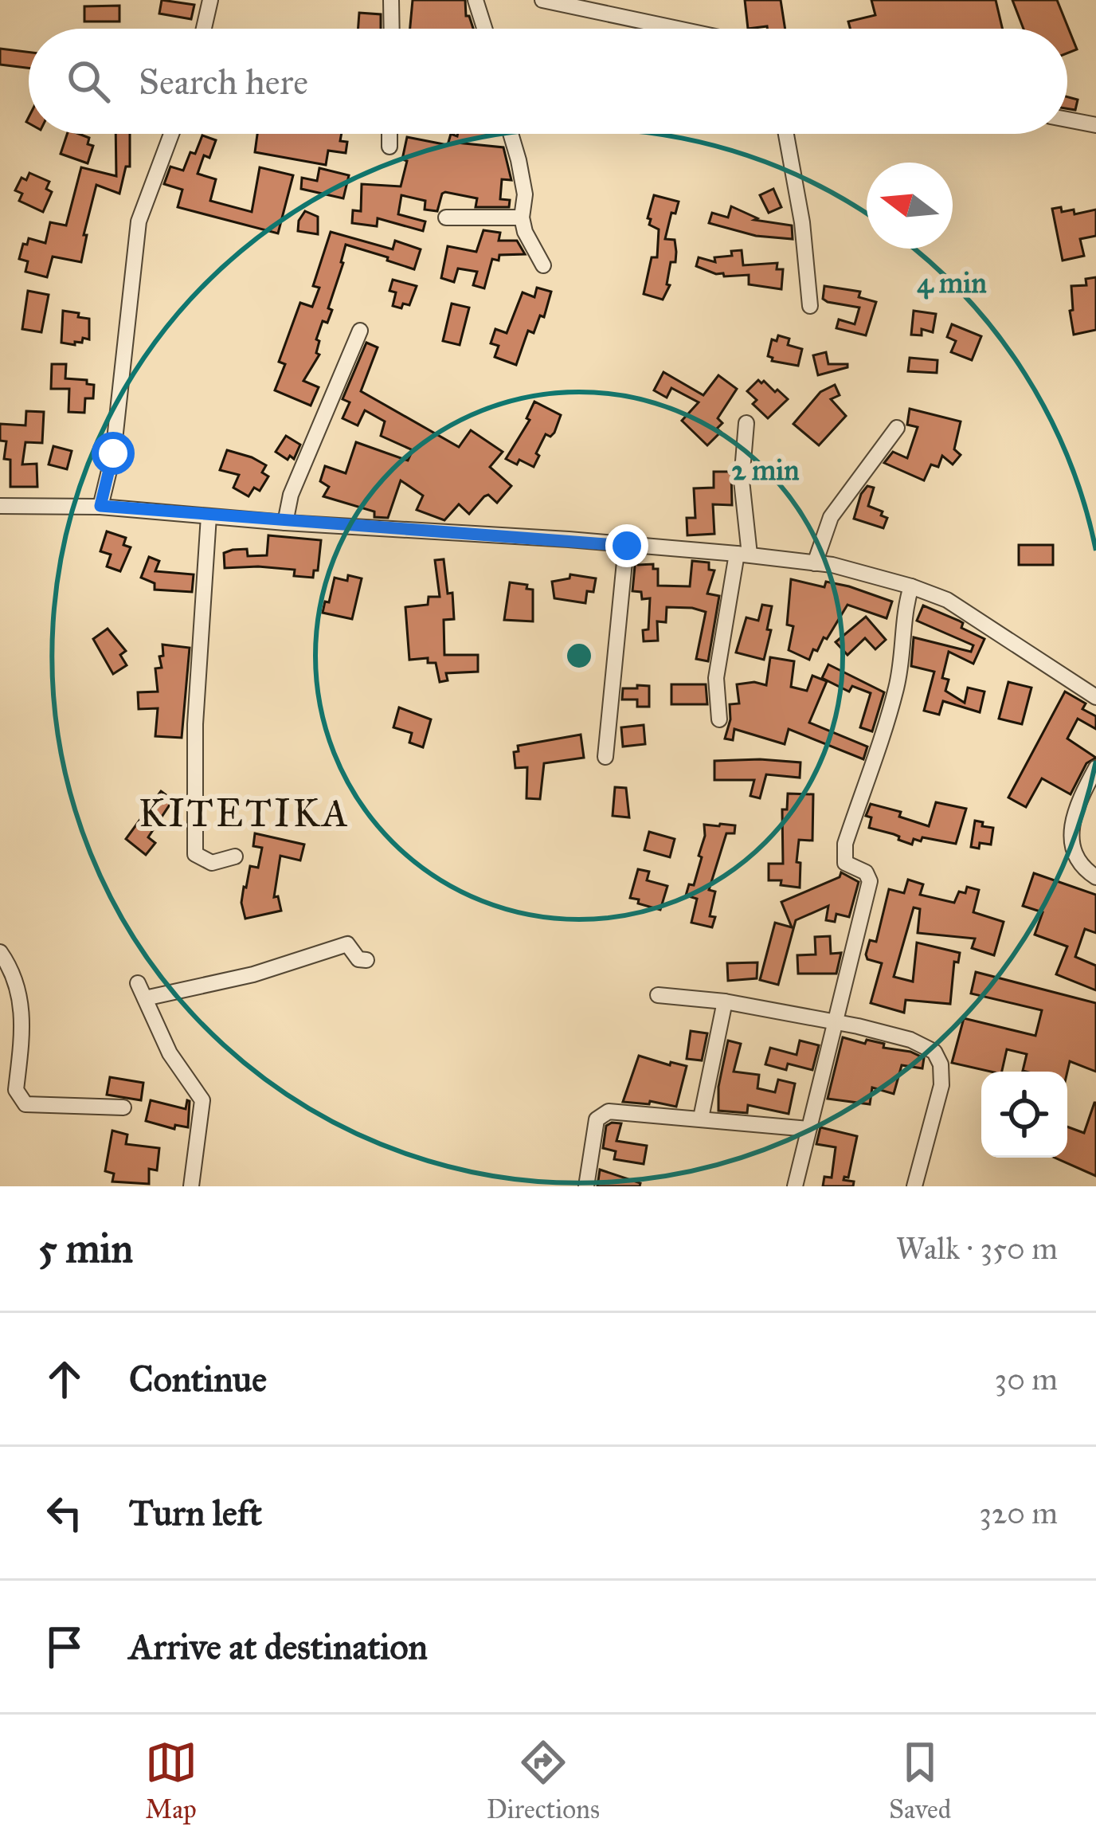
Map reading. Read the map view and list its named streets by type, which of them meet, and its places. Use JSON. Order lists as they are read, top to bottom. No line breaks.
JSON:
{"districts":["KITETIKA"],"north":"left","page":{"search":"Search here","heading":["5 min","Walk · 350 m"],"list":[["Continue","30 m"],["Turn left","320 m"],"Arrive at destination"],"nav":["Map","Directions","Saved"]},"rings":["4 min","2 min"]}
